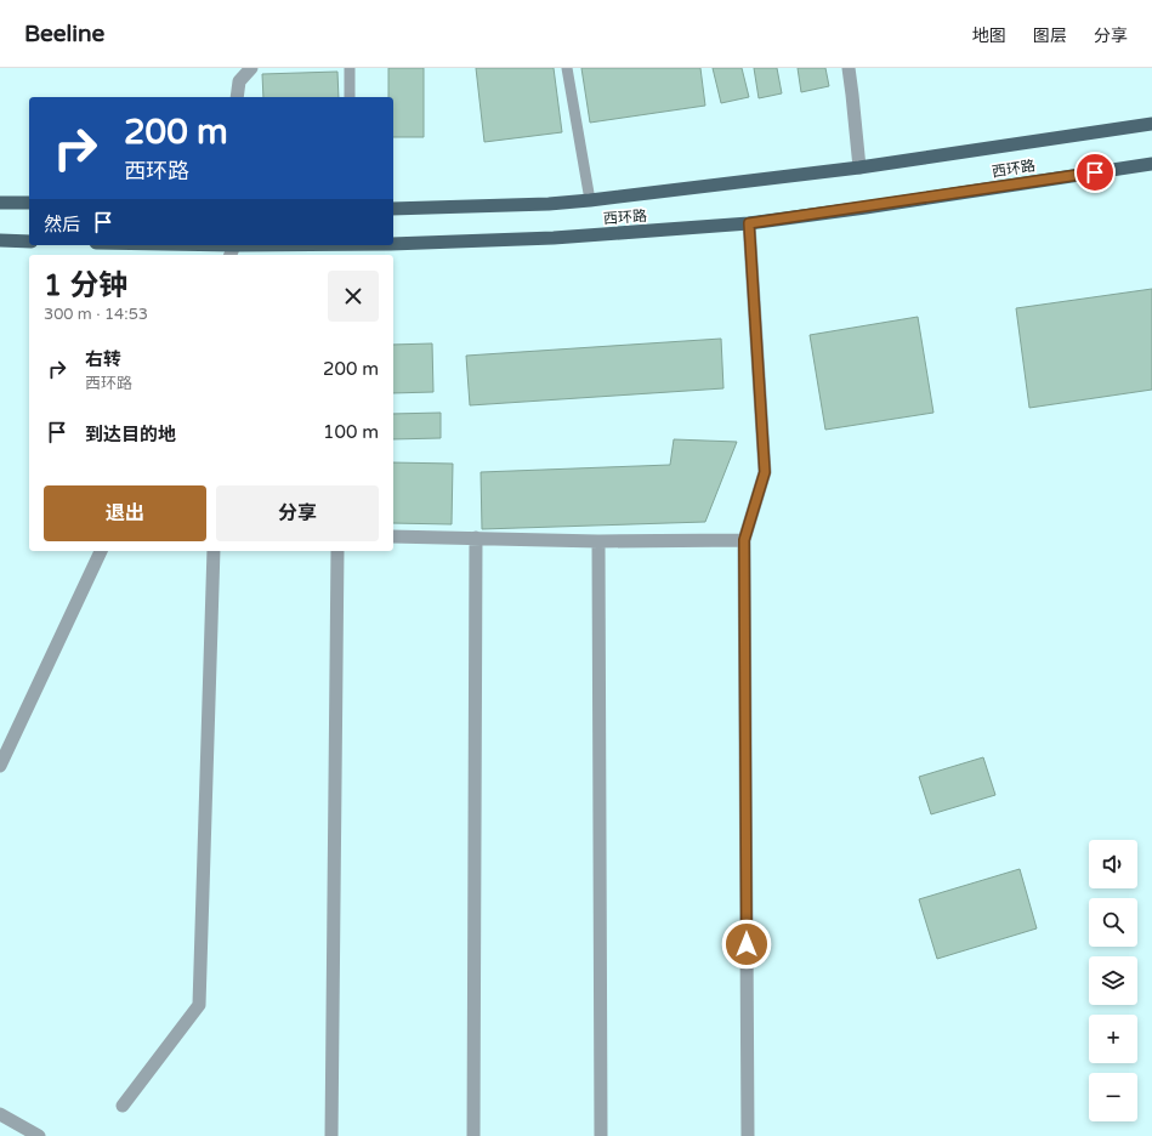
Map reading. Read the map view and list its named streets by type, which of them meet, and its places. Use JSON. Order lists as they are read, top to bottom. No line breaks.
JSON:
{"streets":{"main road":["西环路"]},"page":{"header":"Beeline","nav":["地图","图层","分享"],"turn":["200 m","西环路"],"then":"然后","heading":["1 分钟","300 m · 14:53"],"list":[{"name":"右转","note":"西环路","value":"200 m"},{"name":"到达目的地","value":"100 m"}],"buttons":["退出","分享"],"map_buttons":["+","−"]}}
